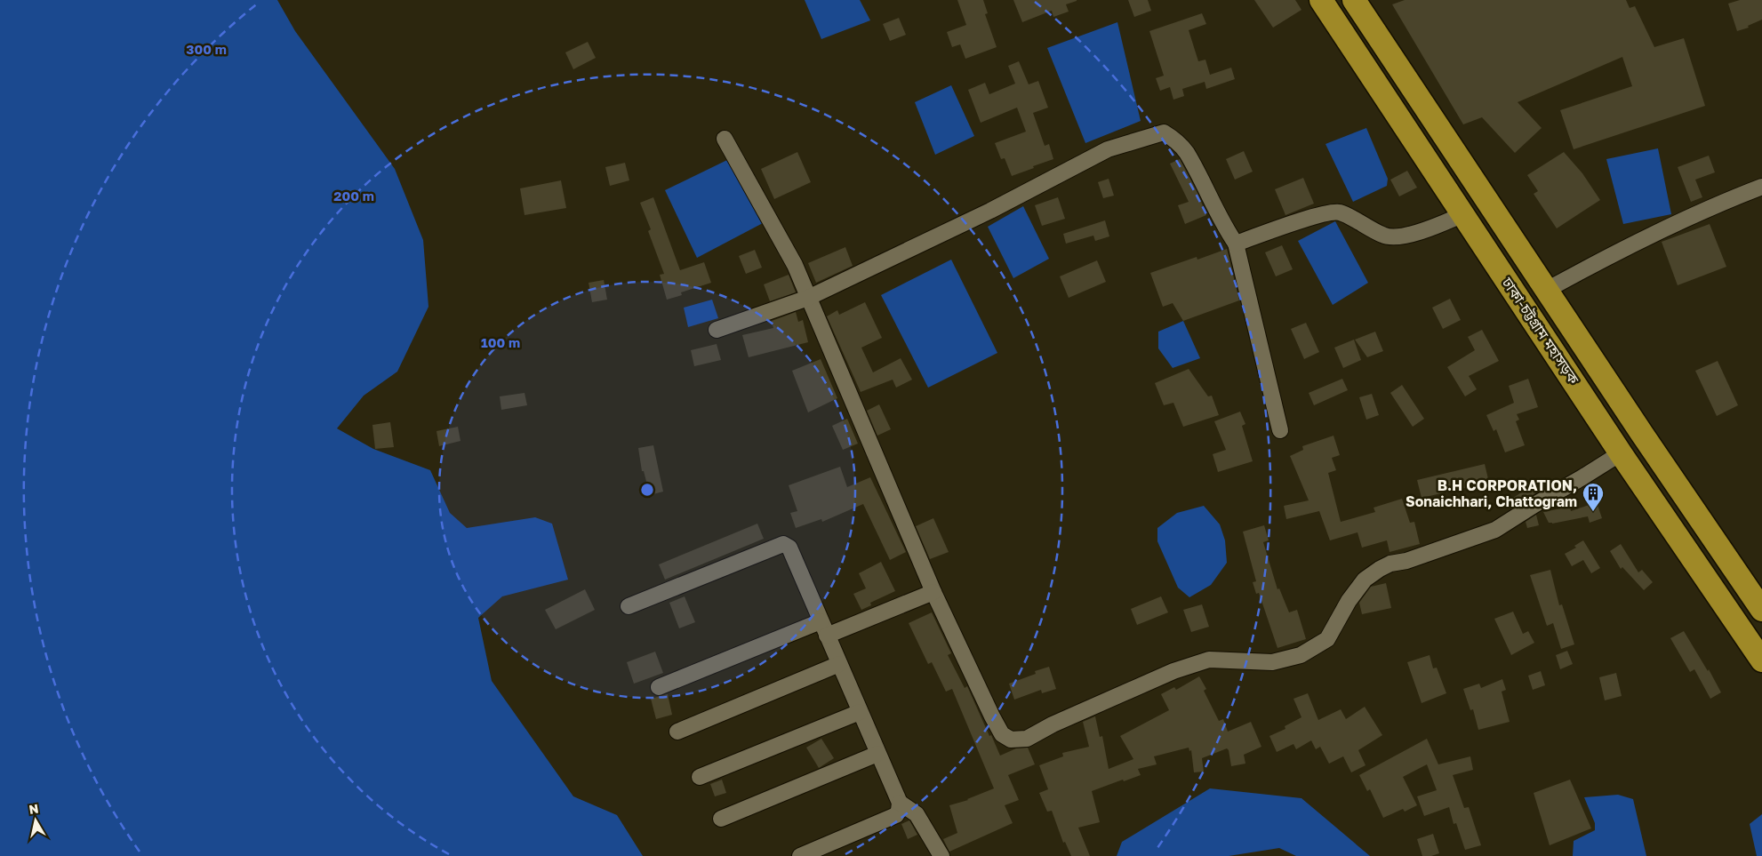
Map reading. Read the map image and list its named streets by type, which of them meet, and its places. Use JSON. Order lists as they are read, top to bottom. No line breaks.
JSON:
{"streets":{"highway":["ঢাকা-চট্টগ্রাম মহাসড়ক"]},"places":{"building":["B.H CORPORATION, Sonaichhari, Chattogram"]},"north":"top","rings":["300 m","200 m","100 m"]}
